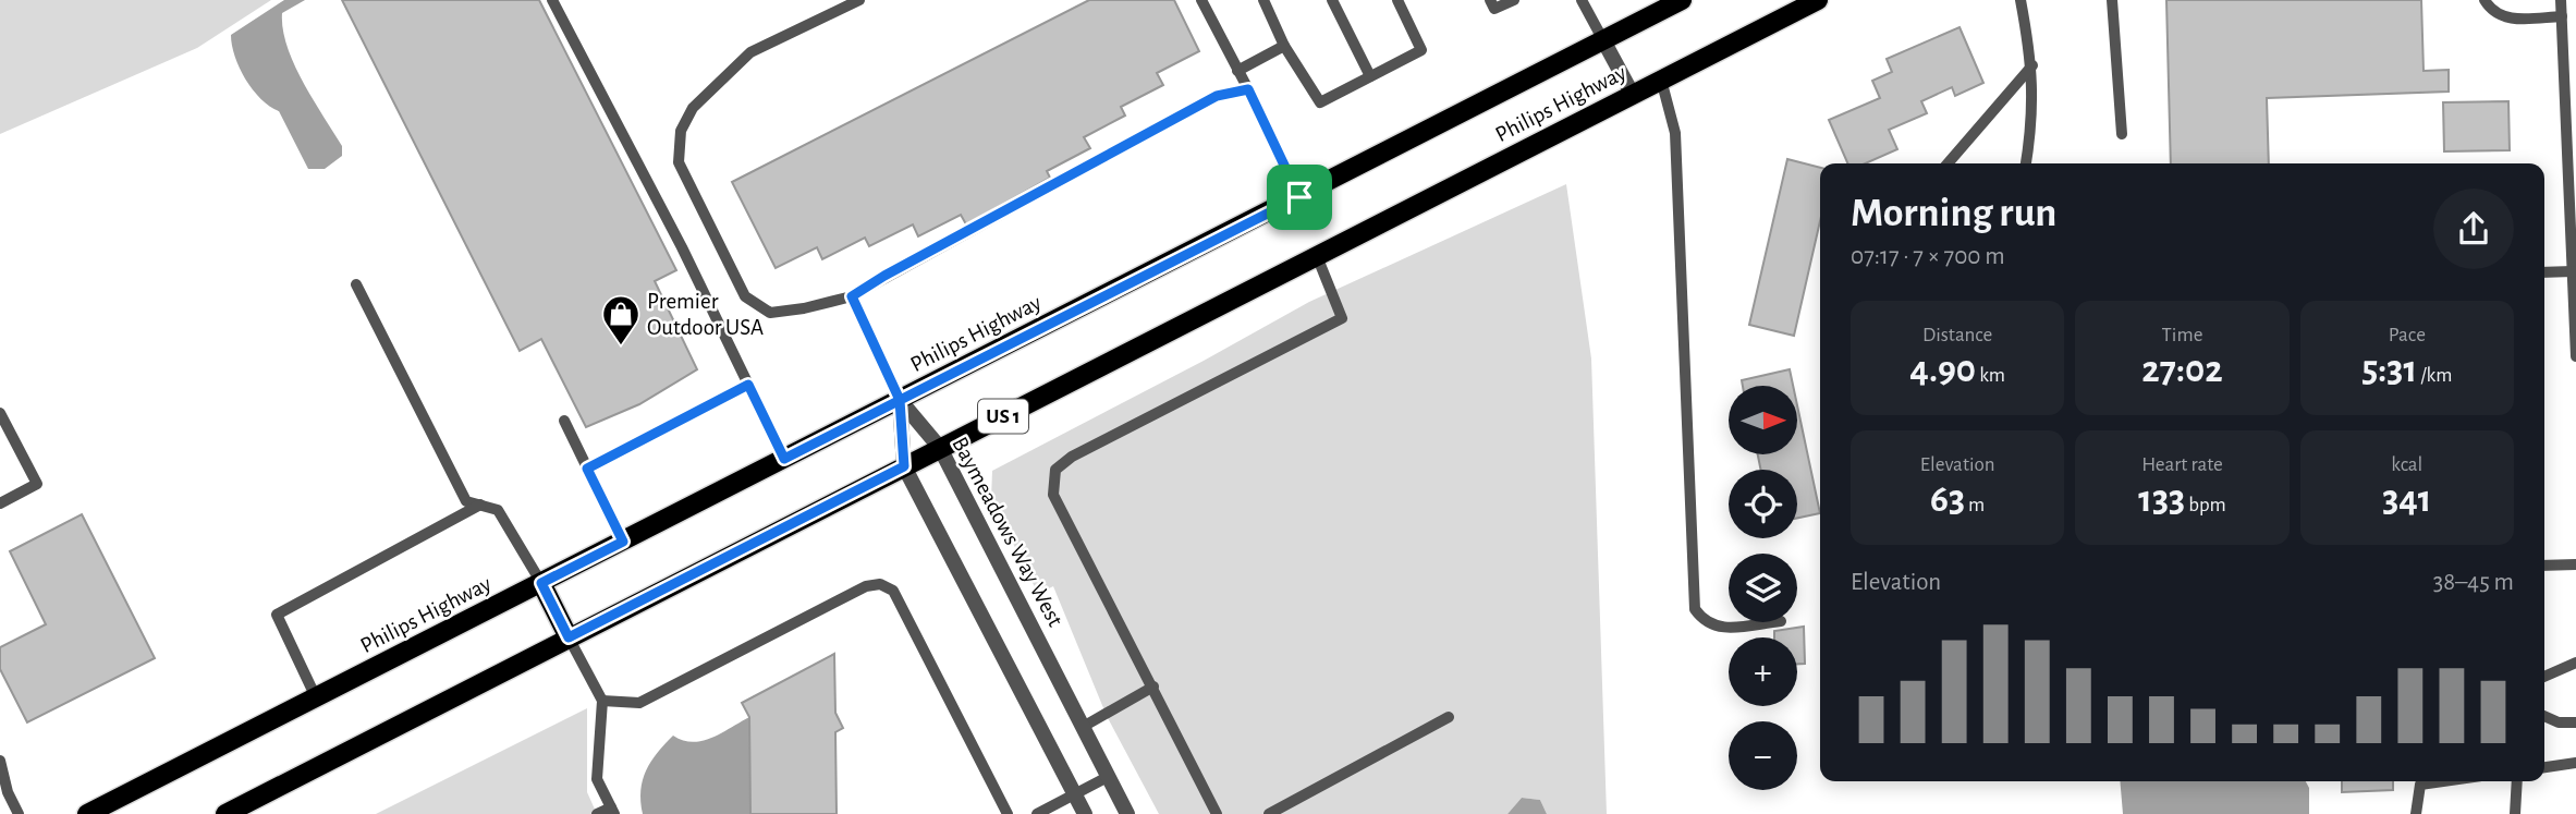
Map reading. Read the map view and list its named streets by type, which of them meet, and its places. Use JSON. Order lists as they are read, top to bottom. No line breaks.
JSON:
{"streets":{"main road":["Philips Highway","US 1"],"street":["Baymeadows Way West"]},"crossings":[["Philips Highway","Baymeadows Way West"]],"places":{"shop":["Premier Outdoor USA"]},"north":"right","page":{"heading":["Morning run","07:17 · 7 × 700 m"],"stats":[["Distance","4.90 km"],["Time","27:02"],["Pace","5:31 /km"],["Elevation","63 m"],["Heart rate","133 bpm"],["kcal","341"]],"map_buttons":["+","−"],"chart":["Elevation","38–45 m"]}}
